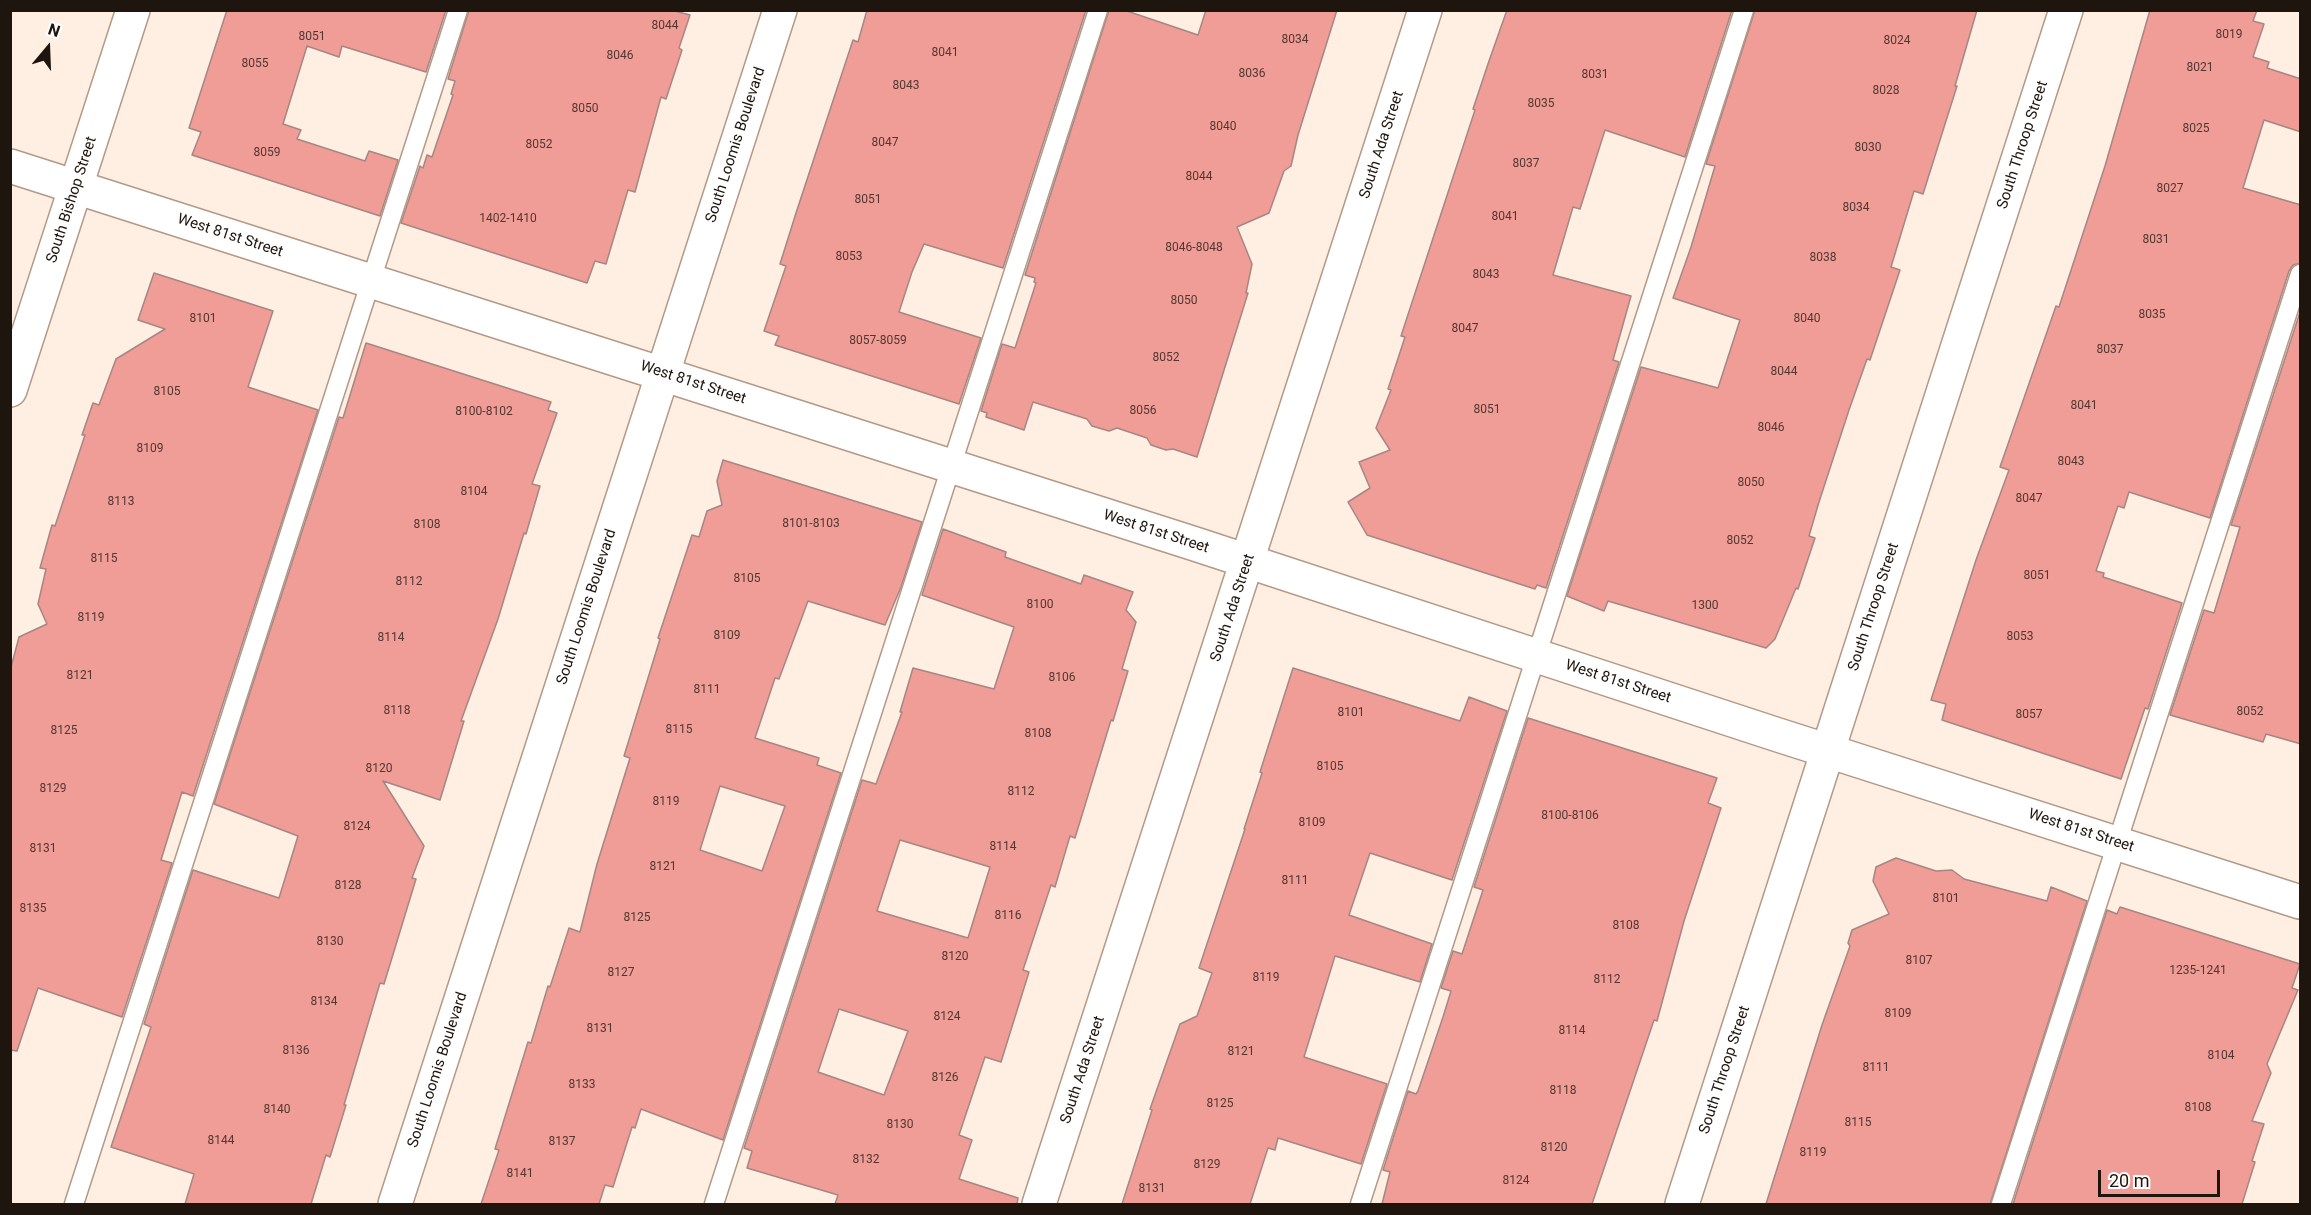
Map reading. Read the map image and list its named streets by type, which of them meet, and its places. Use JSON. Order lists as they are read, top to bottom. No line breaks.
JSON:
{"streets":{"street":["South Loomis Boulevard","South Ada Street","South Throop Street","South Bishop Street","West 81st Street"]},"crossings":[["South Loomis Boulevard","West 81st Street"],["South Ada Street","West 81st Street"],["South Throop Street","West 81st Street"],["South Bishop Street","West 81st Street"]],"house_numbers":["8044","8019","8051","8034","8024","8041","8046","8055","8021","8036","8031","8043","8028","8035","8050","8040","8025","8047","8052","8030","8059","8037","8044","8027","8051","8034","8041","1402-1410","8031","8046-8048","8053","8038","8043","8050","8035","8101","8040","8047","8057-8059","8037","8052","8044","8105","8041","8051","8056","8100-8102","8046","8109","8043","8050","8104","8047","8113","8101-8103","8108","8052","8115","8051","8105","8112","8100","1300","8119","8109","8053","8114","8121","8106","8111","8118","8052","8101","8057","8115","8125","8108","8105","8120","8129","8112","8119","8100-8106","8109","8124","8114","8131","8121","8111","8128","8101","8135","8116","8125","8108","8130","8120","8107","1235-1241","8127","8119","8112","8134","8109","8124","8131","8114","8136","8121","8104","8111","8126","8133","8118","8125","8108","8140","8115","8130","8144","8137","8120","8119","8132","8129","8141","8124","8131"],"scale_bar":"20 m","north":"top"}
